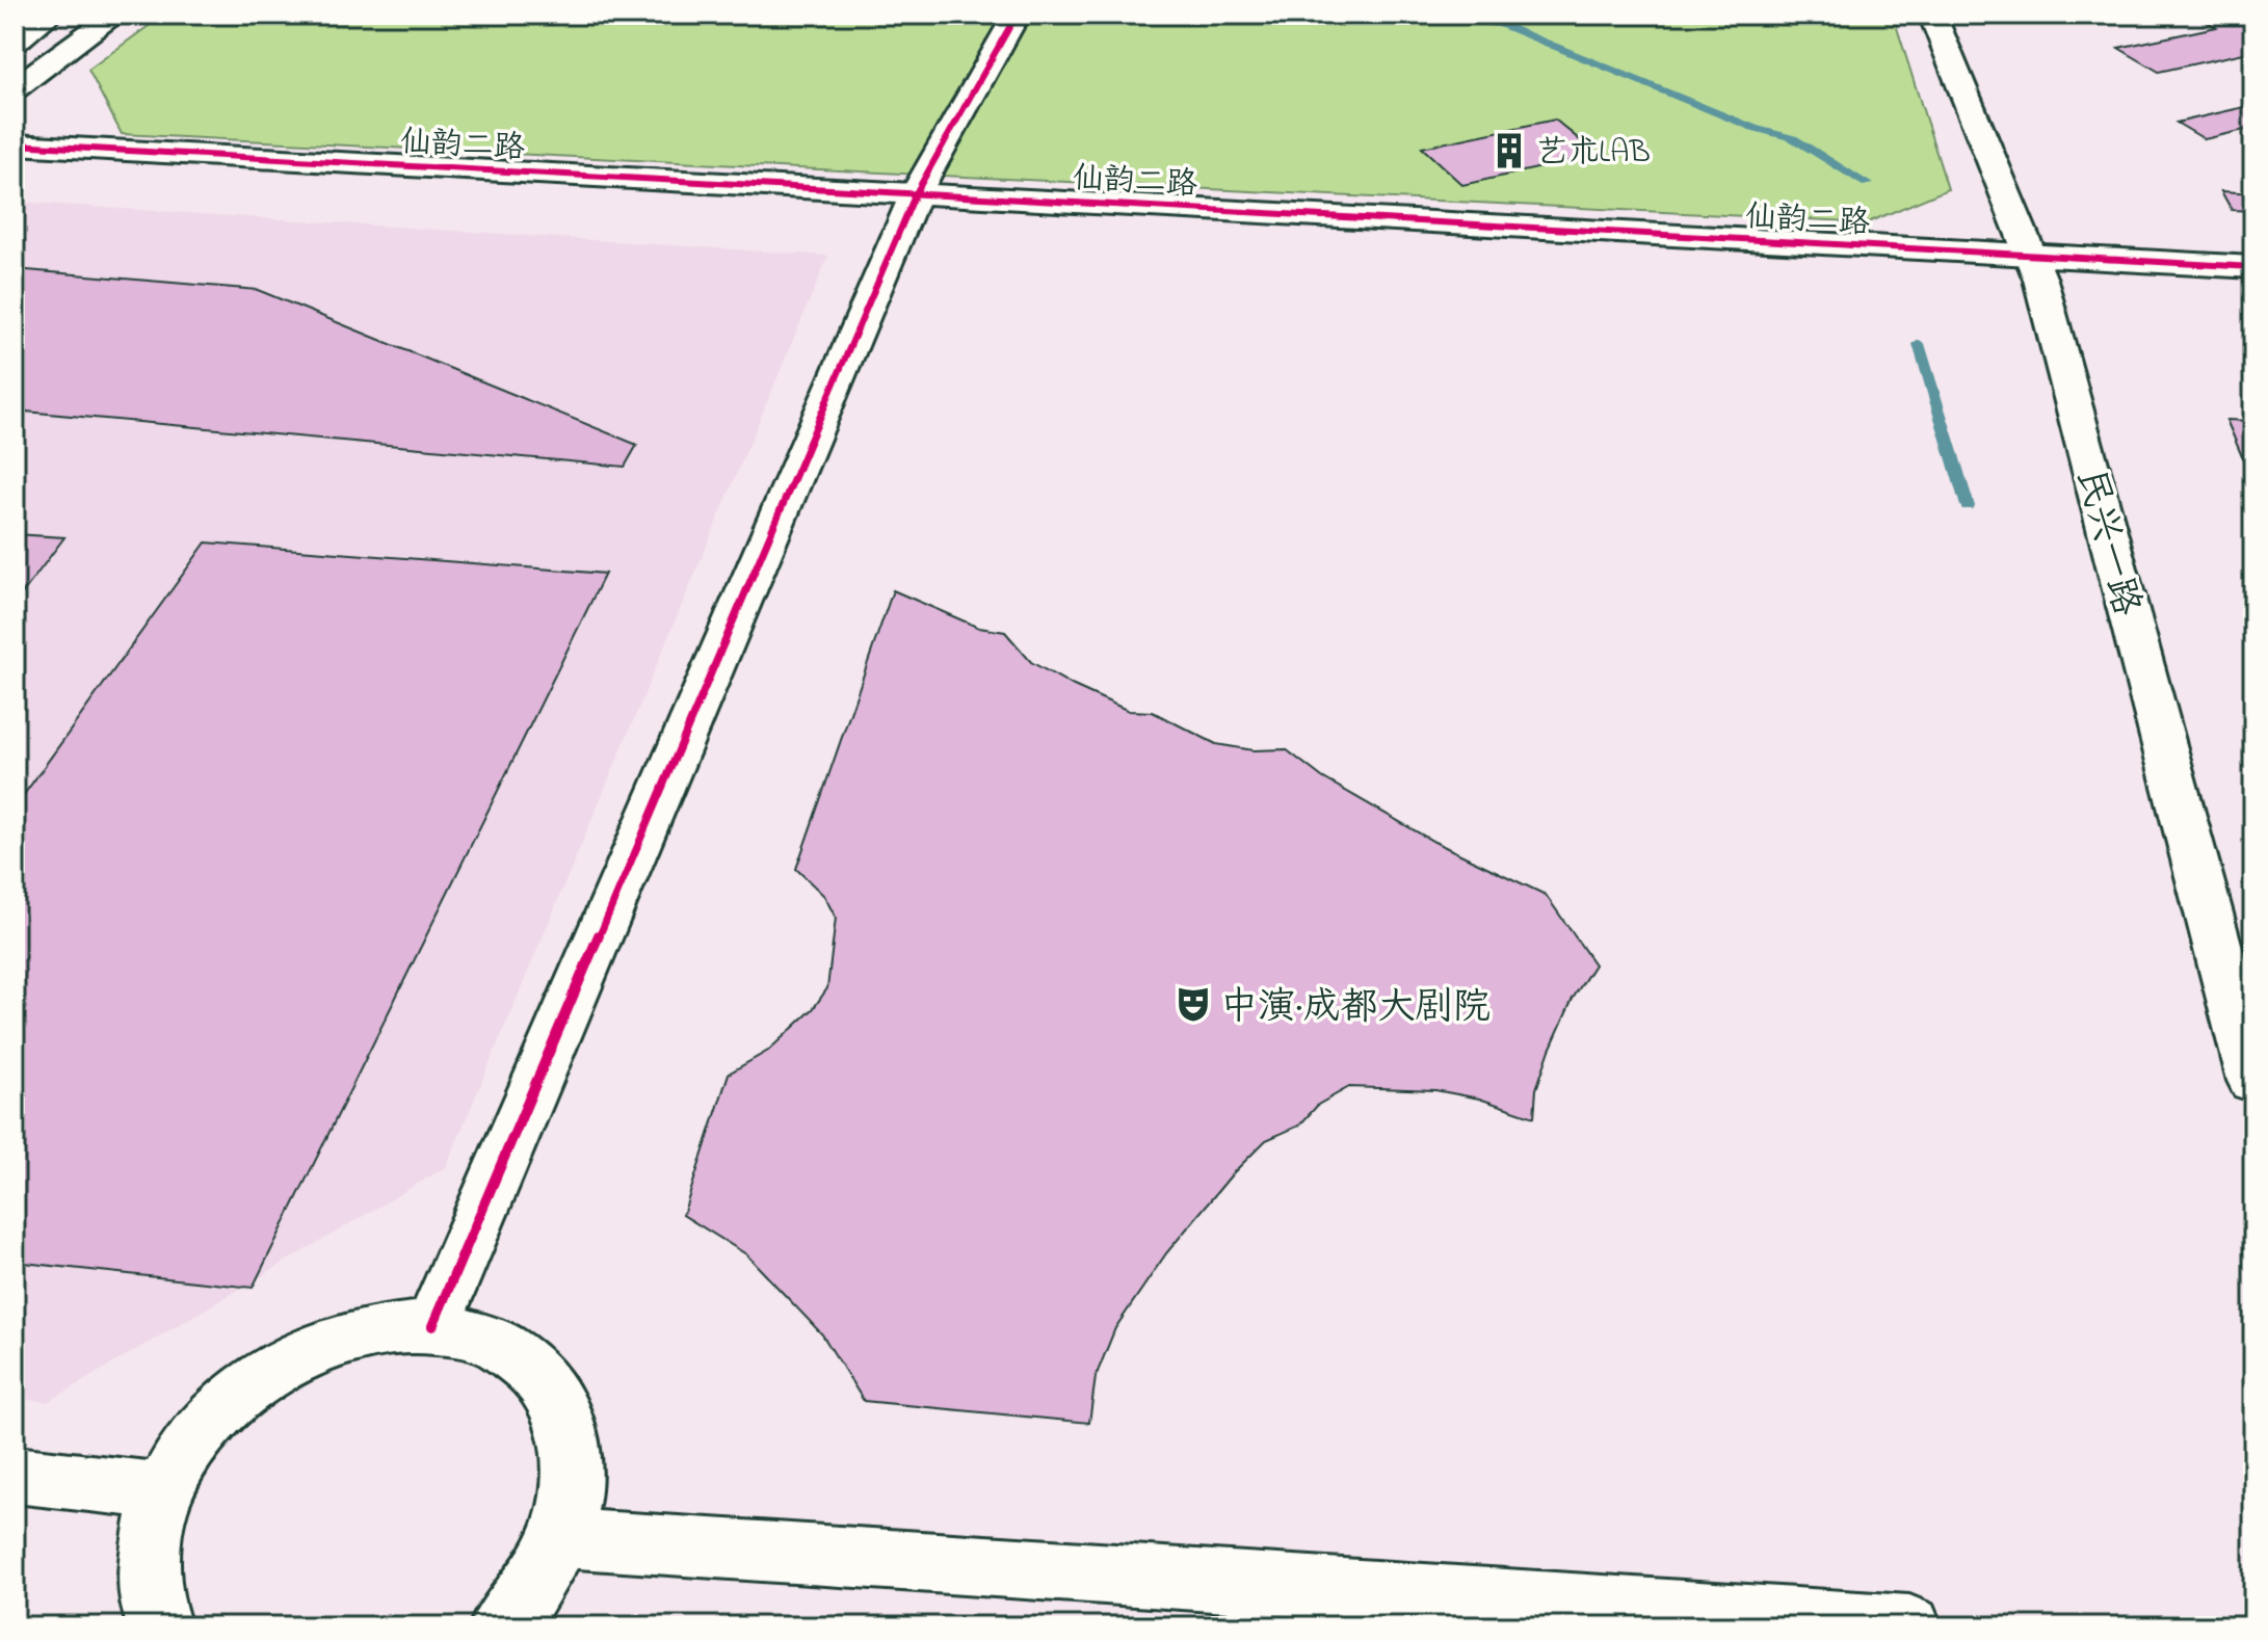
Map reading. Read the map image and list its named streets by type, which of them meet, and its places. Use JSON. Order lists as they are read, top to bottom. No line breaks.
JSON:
{"streets":{"street":["仙韵二路","民兴一路"]},"crossings":[["仙韵二路","民兴一路"]],"places":{"building":["艺术LAB"],"theatre":["中演·成都大剧院"]}}
